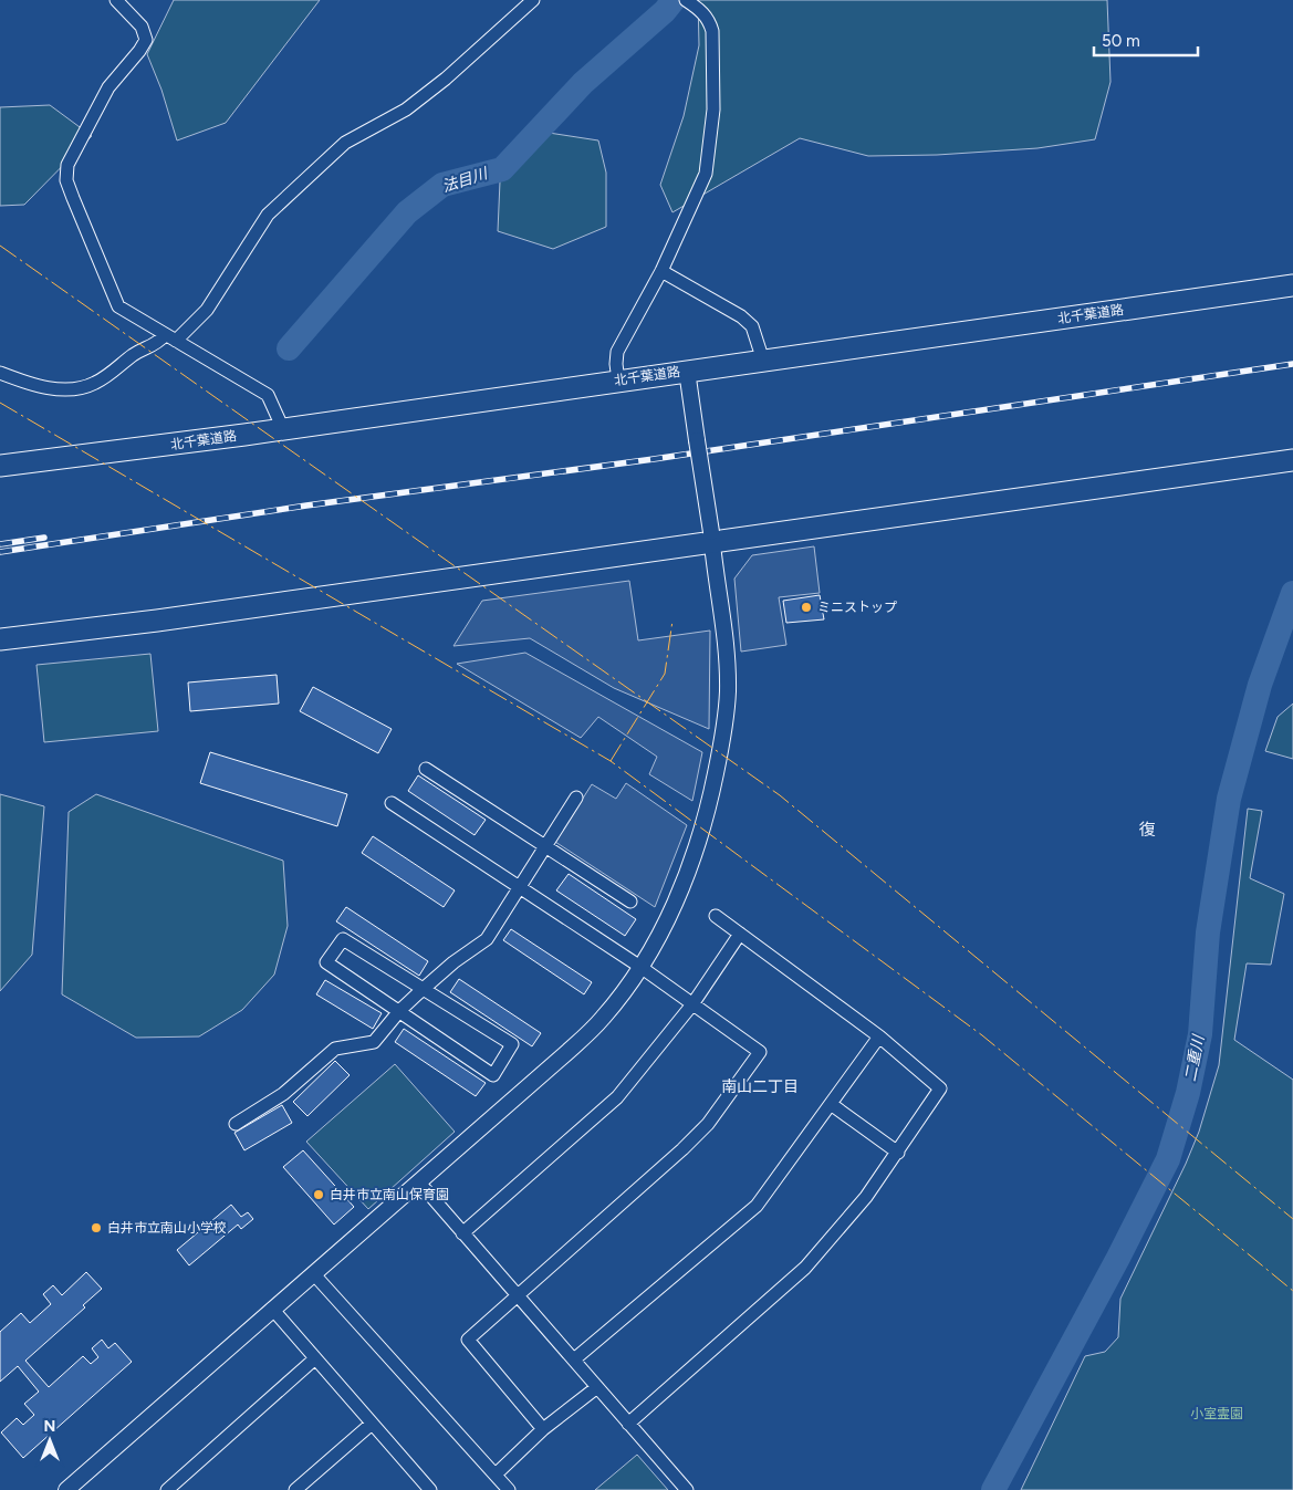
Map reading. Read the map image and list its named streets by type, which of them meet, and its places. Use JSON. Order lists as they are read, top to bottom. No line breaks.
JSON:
{"streets":{"highway":["北千葉道路"]},"districts":["復","南山二丁目"],"water":["法目川","二重川"],"parks":["小室霊園"],"places":["ミニストップ","白井市立南山保育園","白井市立南山小学校"],"scale_bar":"50 m","north":"top"}
